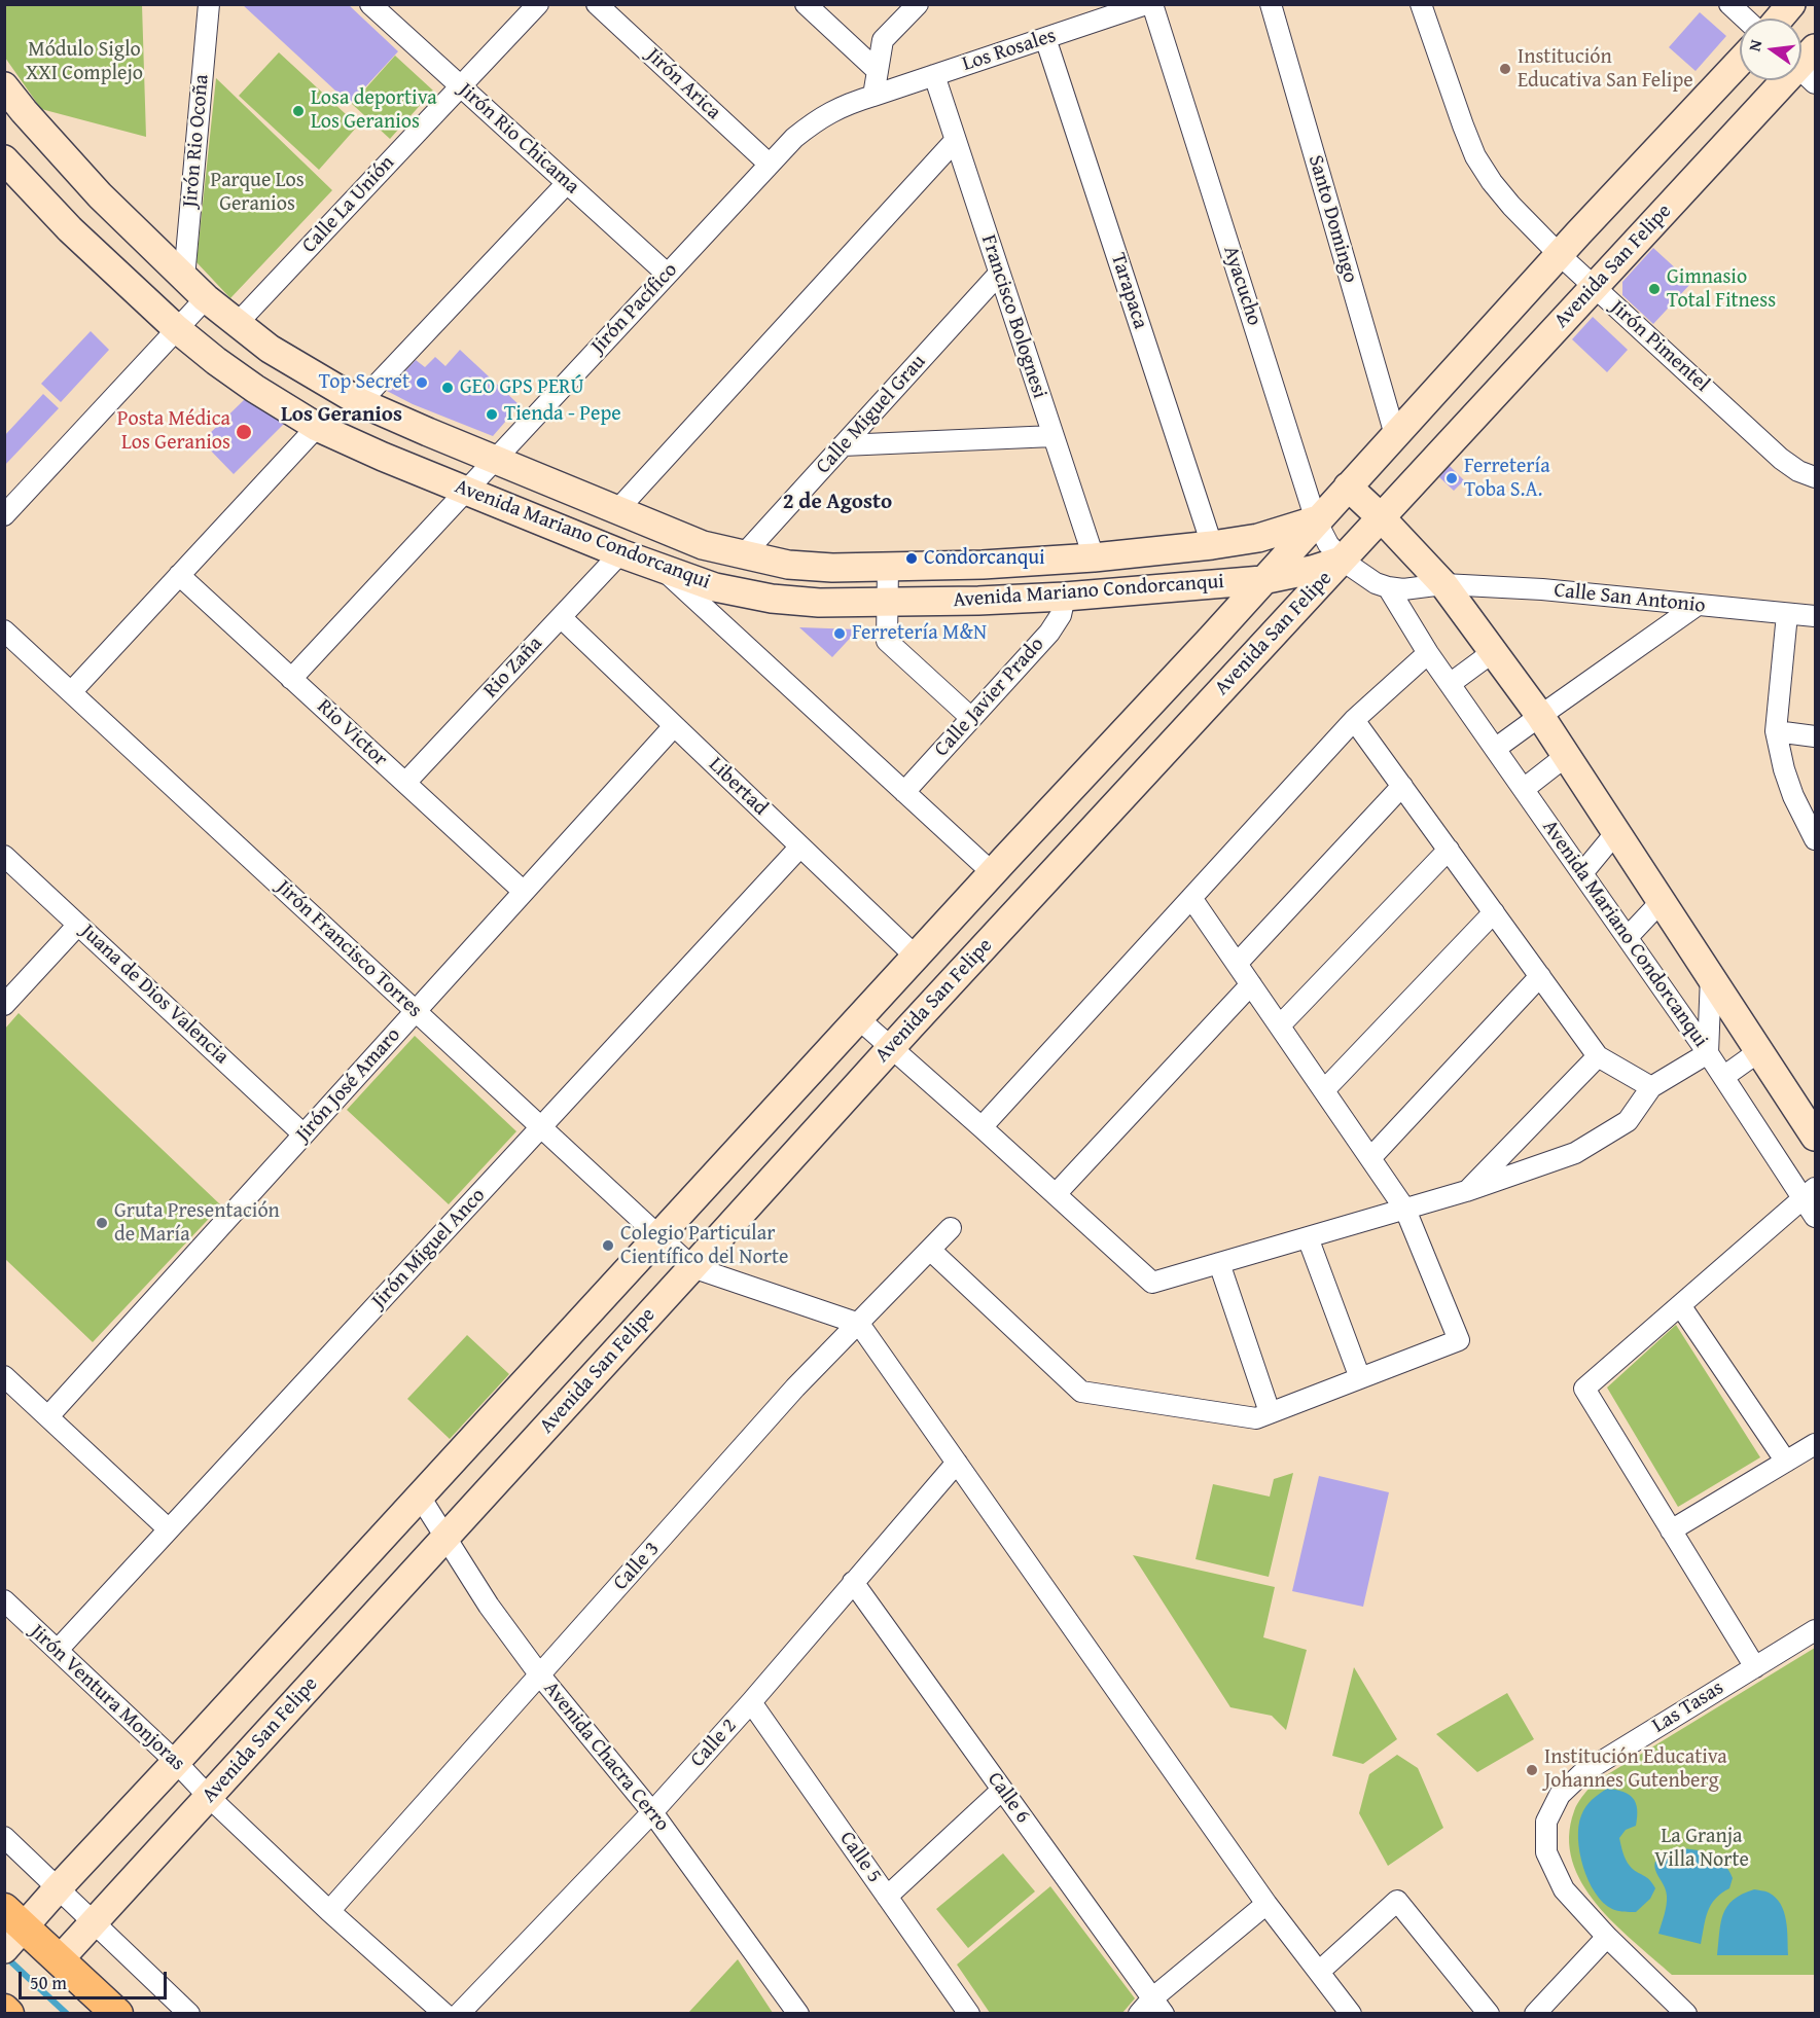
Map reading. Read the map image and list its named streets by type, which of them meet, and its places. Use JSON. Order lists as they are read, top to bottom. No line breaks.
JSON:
{"streets":{"main road":["Avenida San Felipe","Avenida Mariano Condorcanqui"],"street":["Los Rosales","Jirón Arica","Jirón Rio Chicama","Jirón Rio Ocoña","Calle La Unión","Santo Domingo","Ayacucho","Tarapaca","Jirón Pacífico","Francisco Bolognesi","Jirón Pimentel","Calle Miguel Grau","Calle San Antonio","Rio Zaña","Calle Javier Prado","Rio Victor","Libertad","Jirón Francisco Torres","Juana de Dios Valencia","Jirón José Amaro","Jirón Miguel Anco","Calle 3","Jirón Ventura Monjoras","Las Tasas","Calle 2","Avenida Chacra Cerro","Calle 6","Calle 5"]},"crossings":[["Los Rosales","Tarapaca"],["Los Rosales","Jirón Pacífico"],["Los Rosales","Francisco Bolognesi"],["Jirón Arica","Jirón Pacífico"],["Jirón Rio Chicama","Calle La Unión"],["Jirón Rio Chicama","Jirón Pacífico"],["Jirón Rio Ocoña","Avenida Mariano Condorcanqui"],["Calle La Unión","Avenida Mariano Condorcanqui"],["Santo Domingo","Avenida San Felipe"],["Avenida San Felipe","Ayacucho"],["Avenida San Felipe","Jirón Pimentel"],["Avenida San Felipe","Avenida Mariano Condorcanqui"],["Avenida San Felipe","Libertad"],["Avenida San Felipe","Jirón Francisco Torres"],["Avenida San Felipe","Jirón Ventura Monjoras"],["Avenida San Felipe","Avenida Chacra Cerro"],["Ayacucho","Avenida Mariano Condorcanqui"],["Tarapaca","Avenida Mariano Condorcanqui"],["Jirón Pacífico","Avenida Mariano Condorcanqui"],["Jirón Pacífico","Rio Victor"],["Francisco Bolognesi","Calle Miguel Grau"],["Francisco Bolognesi","Avenida Mariano Condorcanqui"],["Calle Miguel Grau","Avenida Mariano Condorcanqui"],["Avenida Mariano Condorcanqui","Rio Zaña"],["Avenida Mariano Condorcanqui","Calle Javier Prado"],["Rio Zaña","Rio Victor"],["Rio Zaña","Libertad"],["Rio Victor","Jirón José Amaro"],["Libertad","Jirón José Amaro"],["Libertad","Jirón Miguel Anco"],["Jirón Francisco Torres","Jirón José Amaro"],["Jirón Francisco Torres","Jirón Miguel Anco"],["Juana de Dios Valencia","Jirón José Amaro"],["Jirón Miguel Anco","Jirón Ventura Monjoras"],["Calle 3","Jirón Ventura Monjoras"],["Calle 3","Avenida Chacra Cerro"],["Calle 2","Avenida Chacra Cerro"],["Calle 2","Calle 6"],["Calle 2","Calle 5"]],"districts":["Los Geranios","2 de Agosto"],"parks":["Módulo Siglo XXI Complejo","Parque Los Geranios","La Granja Villa Norte"],"places":["Institución Educativa San Felipe","Losa deportiva Los Geranios","Gimnasio Total Fitness","Top Secret","GEO GPS PERÚ","Tienda - Pepe","Posta Médica Los Geranios","Ferretería Toba S.A.","Condorcanqui","Ferretería M&N","Gruta Presentación de María","Colegio Particular Científico del Norte","Institución Educativa Johannes Gutenberg"],"scale_bar":"50 m","north":"left"}
